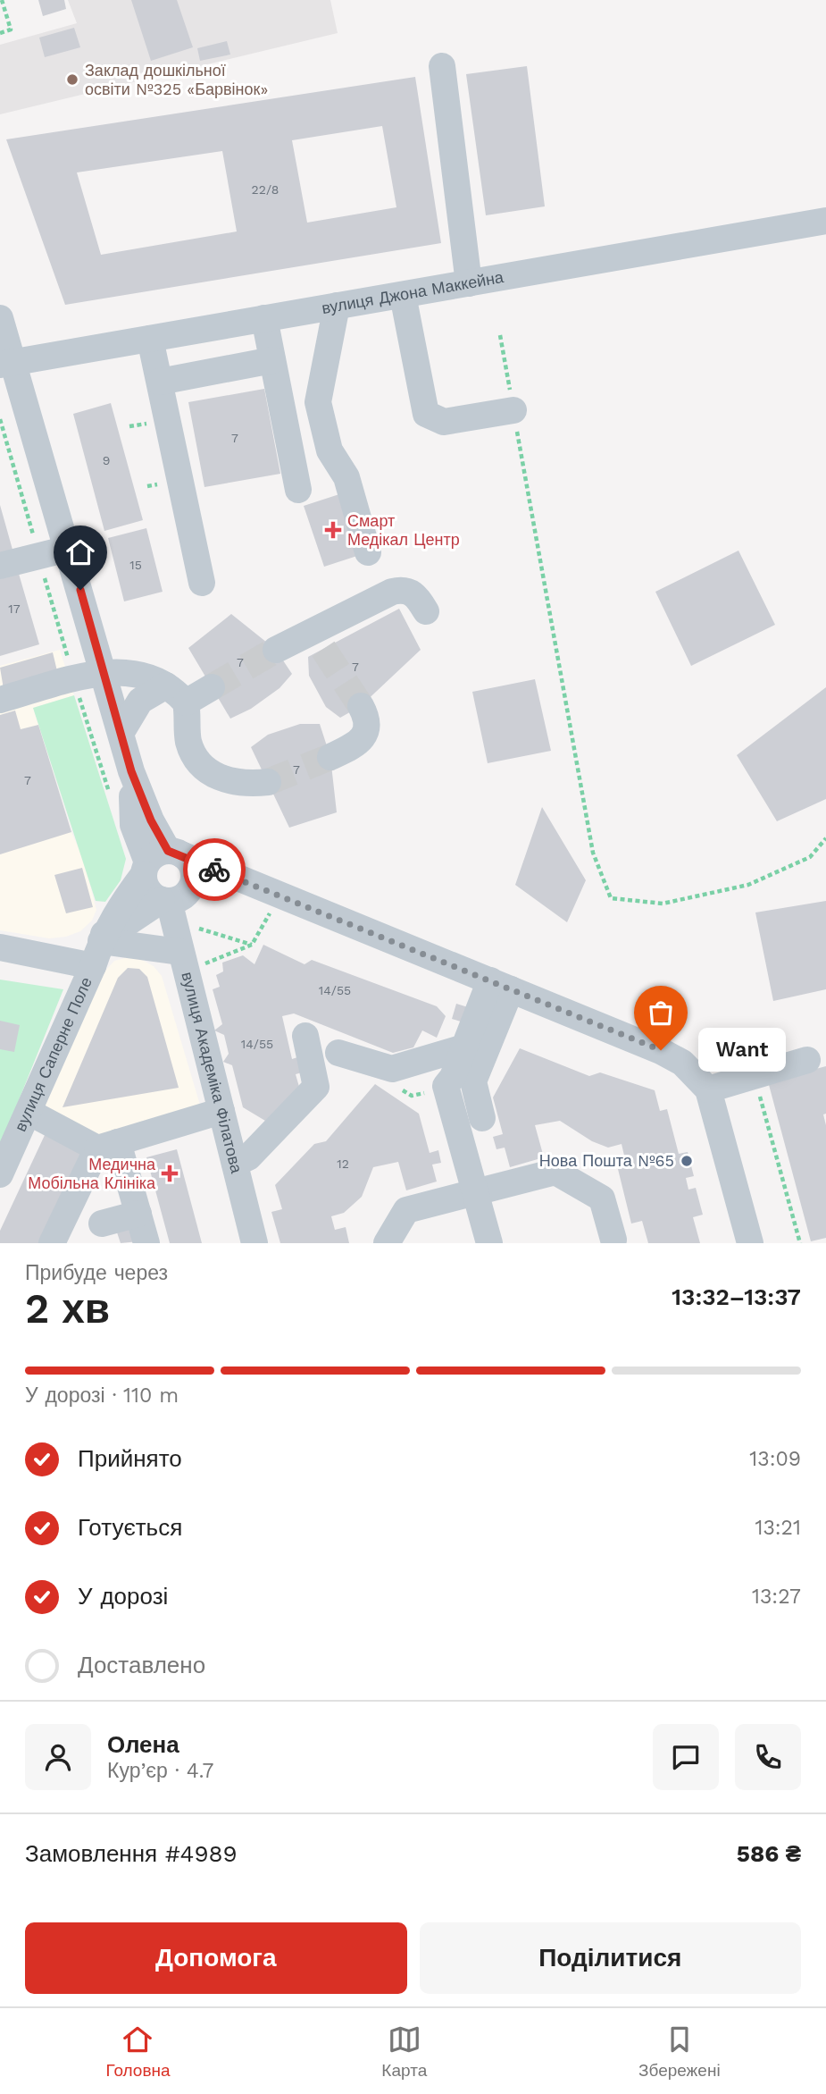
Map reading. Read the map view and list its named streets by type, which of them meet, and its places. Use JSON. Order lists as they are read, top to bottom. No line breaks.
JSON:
{"streets":{"street":["вулиця Джона Маккейна","вулиця Саперне Поле","вулиця Академіка Філатова"]},"places":{"other":["Заклад дошкільної освіти №325 «Барвінок»","Want","Нова Пошта №65"],"health":["Смарт Медікал Центр","Медична Мобільна Клініка"]},"house_numbers":["22/8","7","9","15","17","7","7","7","7","14/55","14/55","12"],"page":{"bubble":"Want","heading":["2 хв","Прибуде через","13:32–13:37"],"panel":["Олена","Кур’єр · 4.7","Замовлення #4989","586 ₴"],"bar":"У дорозі · 110 m","list":[["Прийнято","13:09"],["Готується","13:21"],["У дорозі","13:27"],"Доставлено"],"buttons":["Допомога","Поділитися"],"tabs":["Головна","Карта","Збережені"]}}
